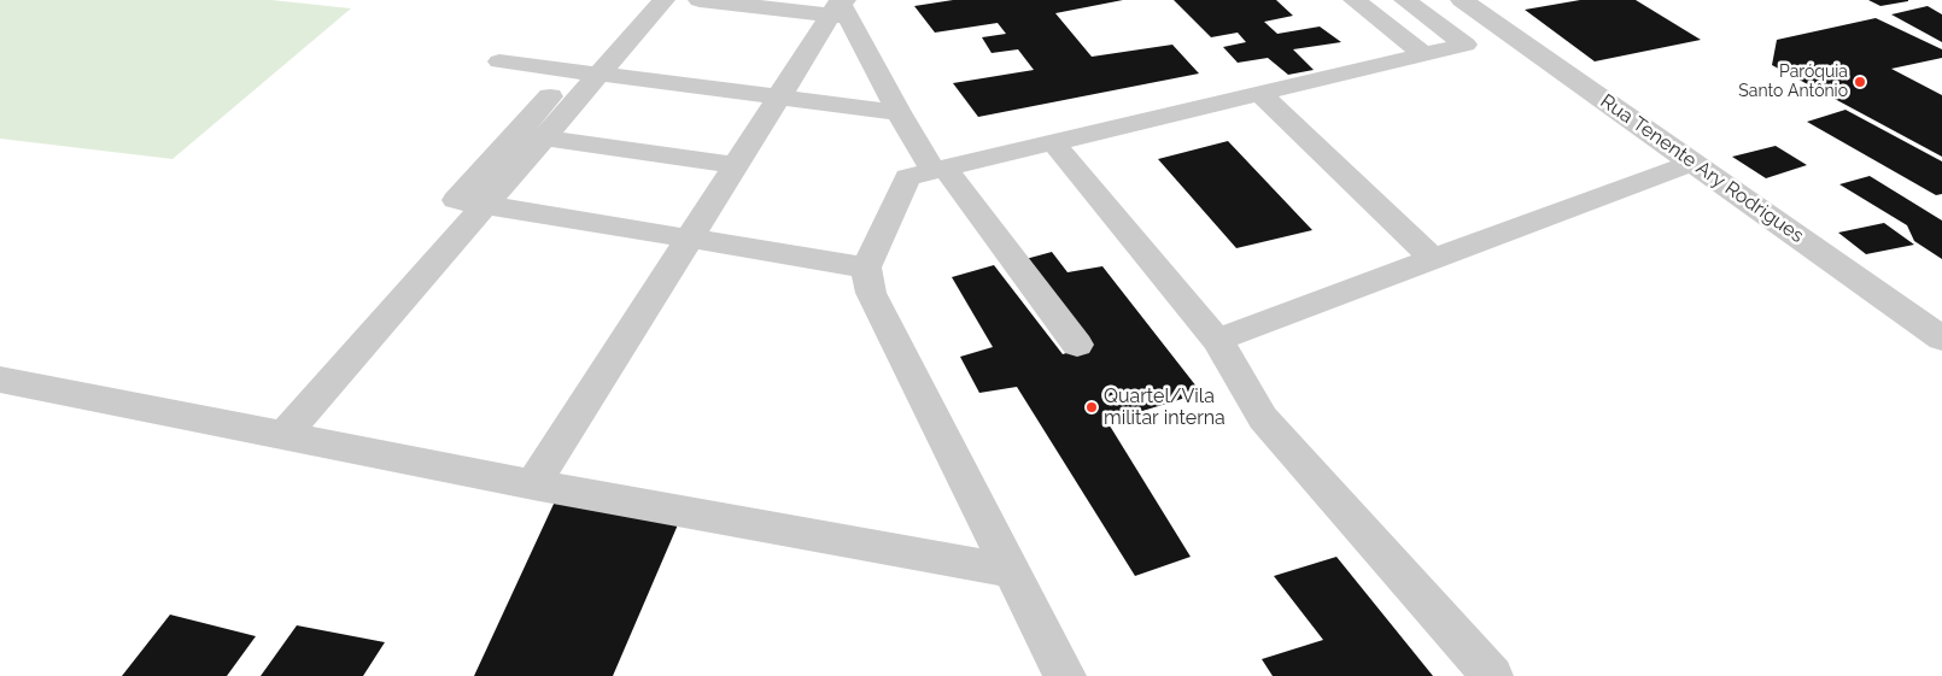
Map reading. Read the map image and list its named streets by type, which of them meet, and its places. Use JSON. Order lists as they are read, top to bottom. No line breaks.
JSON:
{"streets":{"street":["Rua Tenente Ary Rodrigues"]},"places":["Paróquia Santo Antônio","Quartel/Vila militar interna"]}
